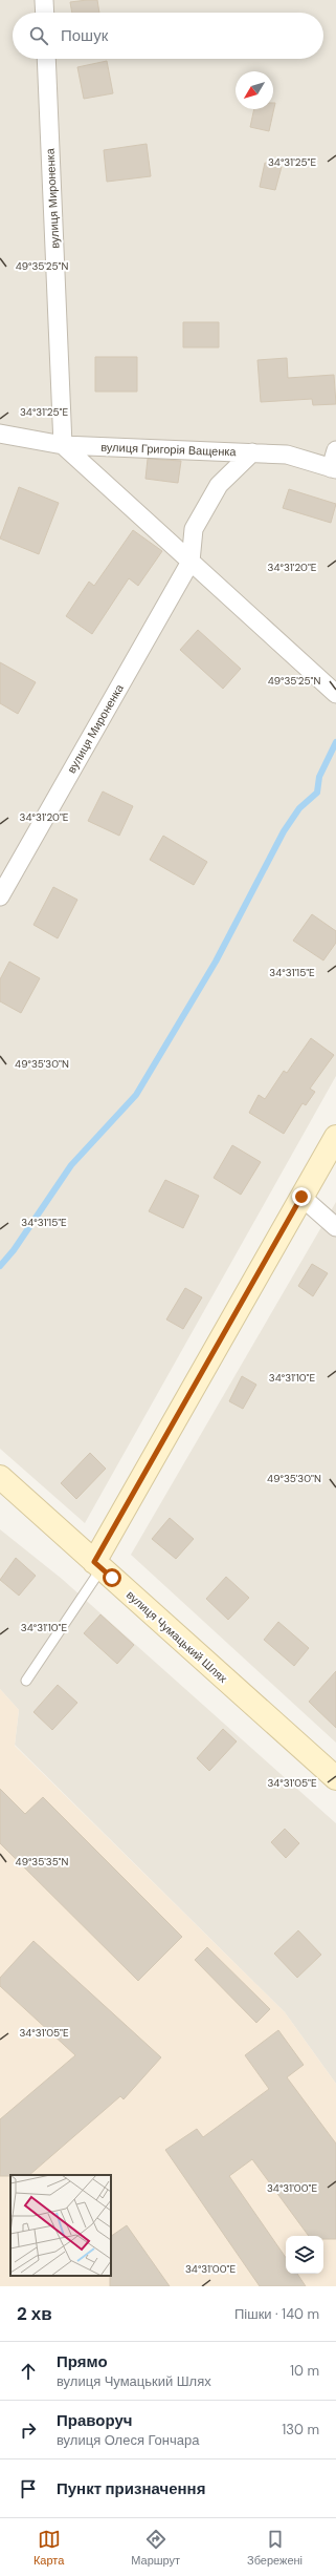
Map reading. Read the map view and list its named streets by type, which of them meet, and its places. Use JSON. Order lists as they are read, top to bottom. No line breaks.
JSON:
{"streets":{"main road":["вулиця Чумацький Шлях"],"street":["вулиця Мироненка","вулиця Григорія Ващенка"]},"crossings":[["вулиця Мироненка","вулиця Григорія Ващенка"]],"north":"bottom left","page":{"search":"Пошук","heading":["2 хв","Пішки · 140 m"],"list":[["Прямо","вулиця Чумацький Шлях","10 m"],["Праворуч","вулиця Олеся Гончара","130 m"],"Пункт призначення"],"nav":["Карта","Маршрут","Збережені"]},"coordinates":["34°31'25\"E","49°35'25\"N","34°31'20\"E","34°31'15\"E","49°35'30\"N","34°31'10\"E","34°31'05\"E","49°35'35\"N","34°31'00\"E"]}
